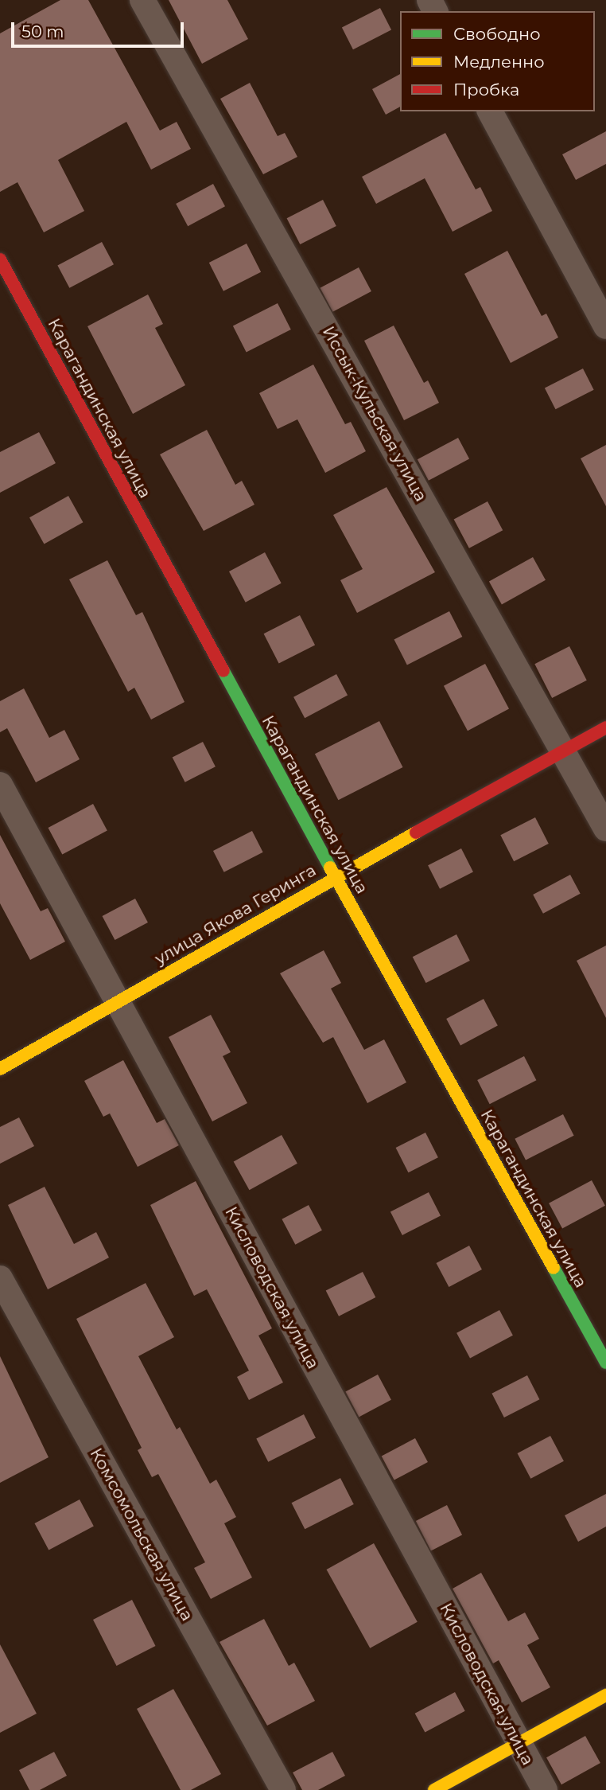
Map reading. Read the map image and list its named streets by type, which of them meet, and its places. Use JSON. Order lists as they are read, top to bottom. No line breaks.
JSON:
{"streets":{"street":["Карагандинская улица","Иссык-Кульская улица","улица Якова Геринга","Кисловодская улица","Комсомольская улица"]},"crossings":[["Карагандинская улица","улица Якова Геринга"],["Иссык-Кульская улица","улица Якова Геринга"],["улица Якова Геринга","Кисловодская улица"]],"legend":["Свободно","Медленно","Пробка"],"scale_bar":"50 m"}
